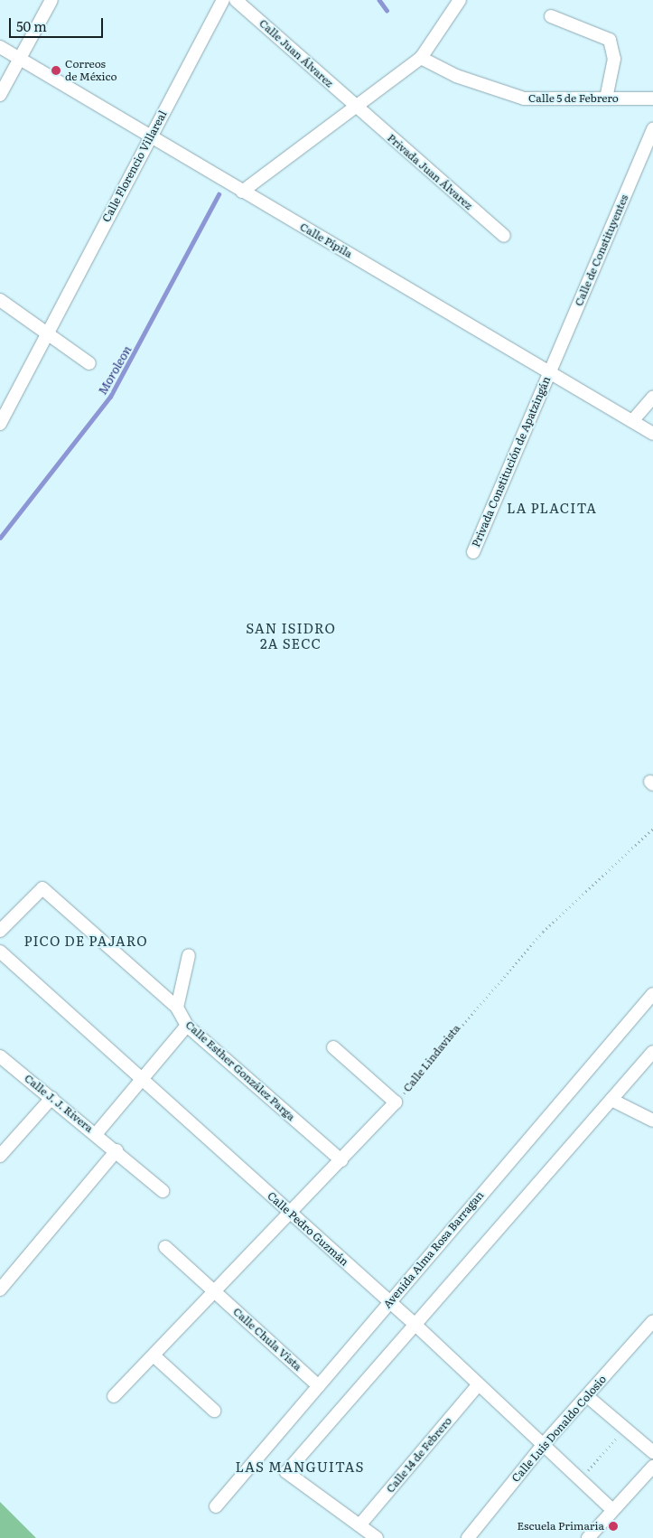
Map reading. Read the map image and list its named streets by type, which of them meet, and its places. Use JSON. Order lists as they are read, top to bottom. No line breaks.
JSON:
{"streets":{"street":["Calle Juan Álvarez","Calle 5 de Febrero","Calle Florencio Villareal","Privada Juan Álvarez","Calle Pípila","Calle de Constituyentes","Privada Constitución de Apatzingán","Calle Lindavista","Calle Esther González Parga","Calle J. J. Rivera","Calle Pedro Guzmán","Avenida Alma Rosa Barragan","Calle Chula Vista","Calle Luis Donaldo Colosio","Calle 14 de Febrero"]},"crossings":[["Calle Juan Álvarez","Privada Juan Álvarez"],["Calle Florencio Villareal","Calle Pípila"],["Calle Pípila","Calle de Constituyentes"],["Calle Pípila","Privada Constitución de Apatzingán"],["Calle de Constituyentes","Privada Constitución de Apatzingán"],["Calle Lindavista","Calle Esther González Parga"],["Calle Lindavista","Calle Pedro Guzmán"],["Calle Lindavista","Calle Chula Vista"],["Calle Pedro Guzmán","Avenida Alma Rosa Barragan"],["Calle Pedro Guzmán","Calle Luis Donaldo Colosio"],["Calle Pedro Guzmán","Calle 14 de Febrero"],["Avenida Alma Rosa Barragan","Calle Chula Vista"]],"districts":["LA PLACITA","SAN ISIDRO 2A SECC","PICO DE PAJARO","LAS MANGUITAS"],"water":["Moroleon"],"places":["Correos de México","Escuela Primaria"],"scale_bar":"50 m"}
